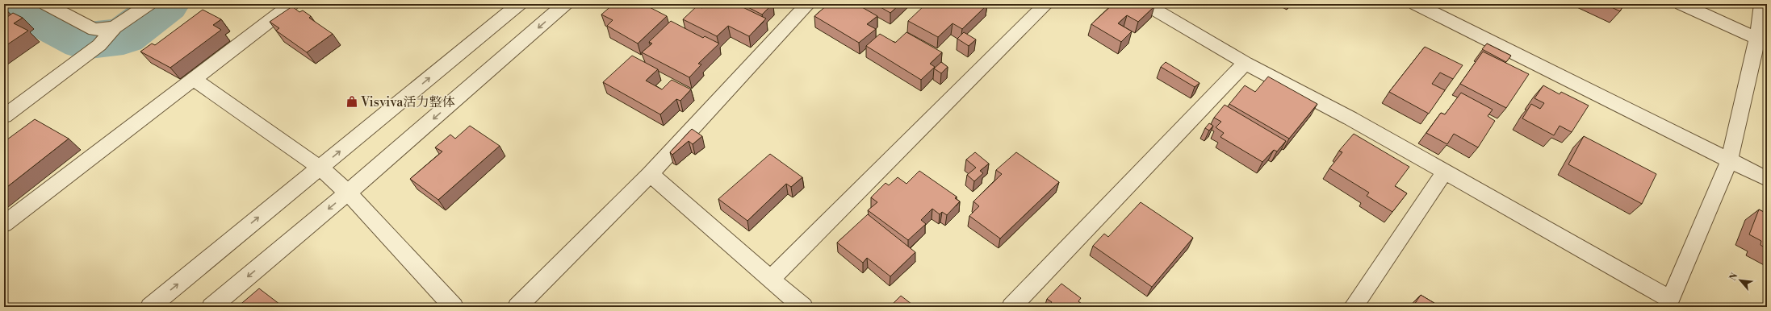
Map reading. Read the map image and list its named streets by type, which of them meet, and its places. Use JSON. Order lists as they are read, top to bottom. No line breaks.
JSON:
{"places":{"shop":["Visviva活力整体"]},"north":"top left"}
